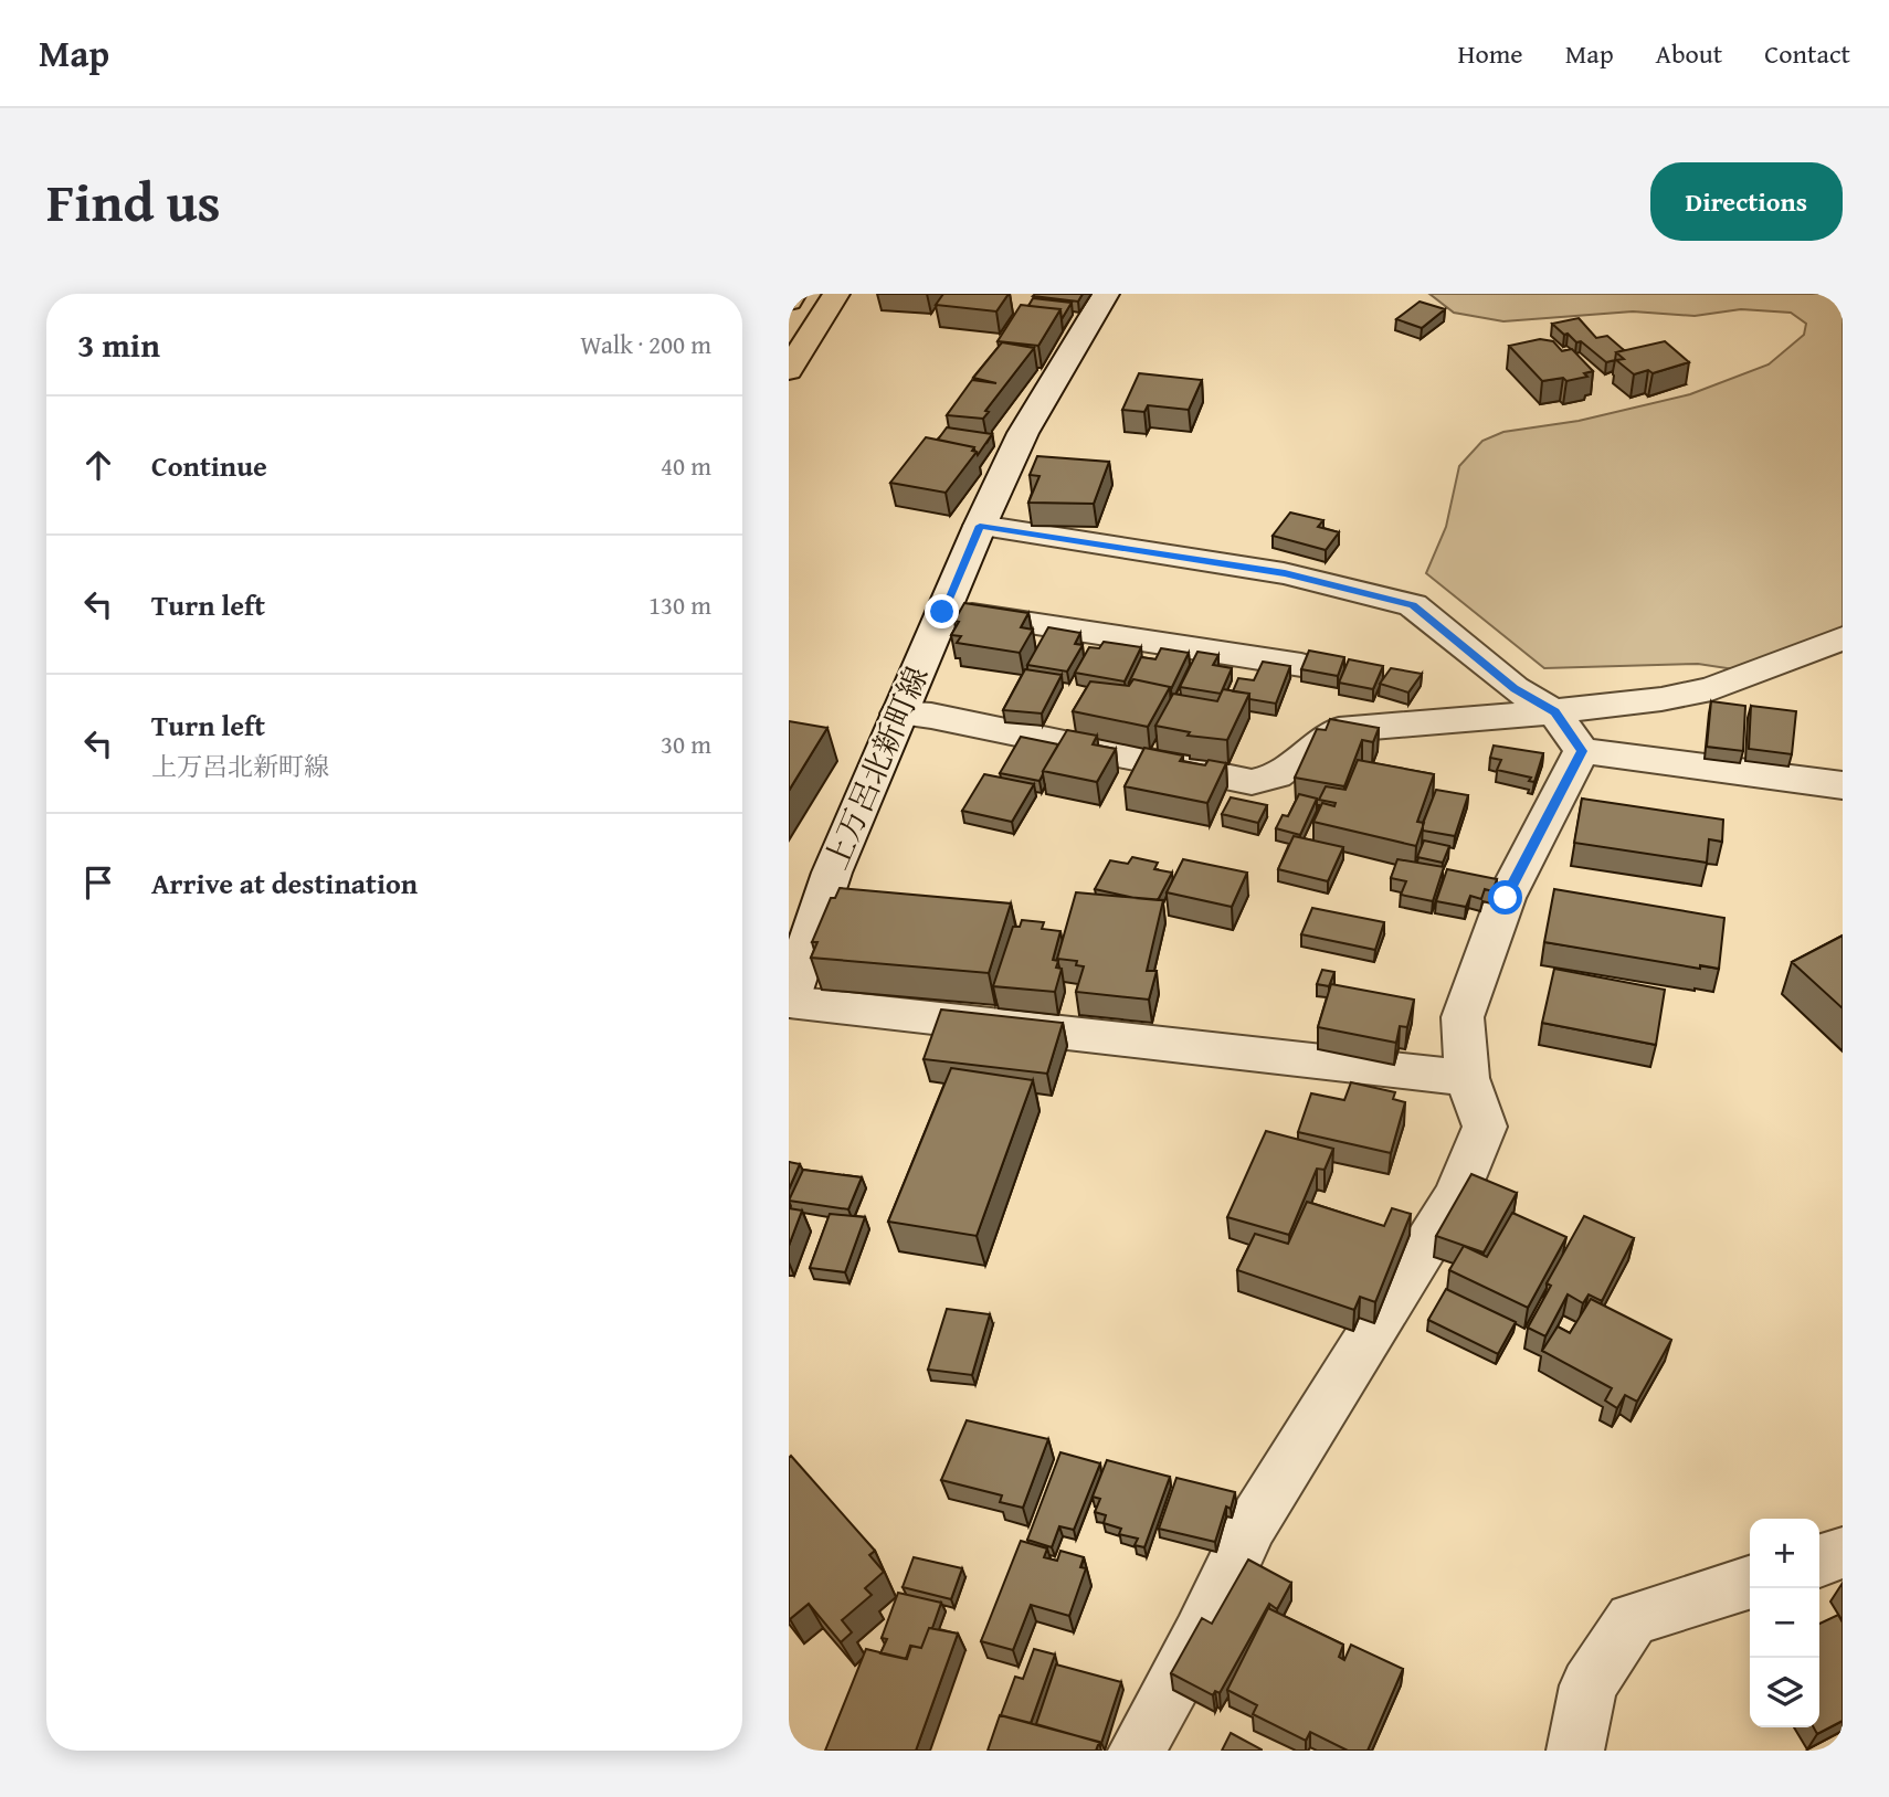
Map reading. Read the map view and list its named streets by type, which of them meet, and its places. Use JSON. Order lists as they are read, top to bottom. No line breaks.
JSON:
{"streets":{"street":["上万呂北新町線"]},"page":{"header":"Map","nav":["Home","Map","About","Contact"],"title":"Find us","buttons":"Directions","heading":["3 min","Walk · 200 m"],"list":[["Continue","40 m"],["Turn left","130 m"],["Turn left","上万呂北新町線","30 m"],"Arrive at destination"],"map_buttons":["+","−"]}}
